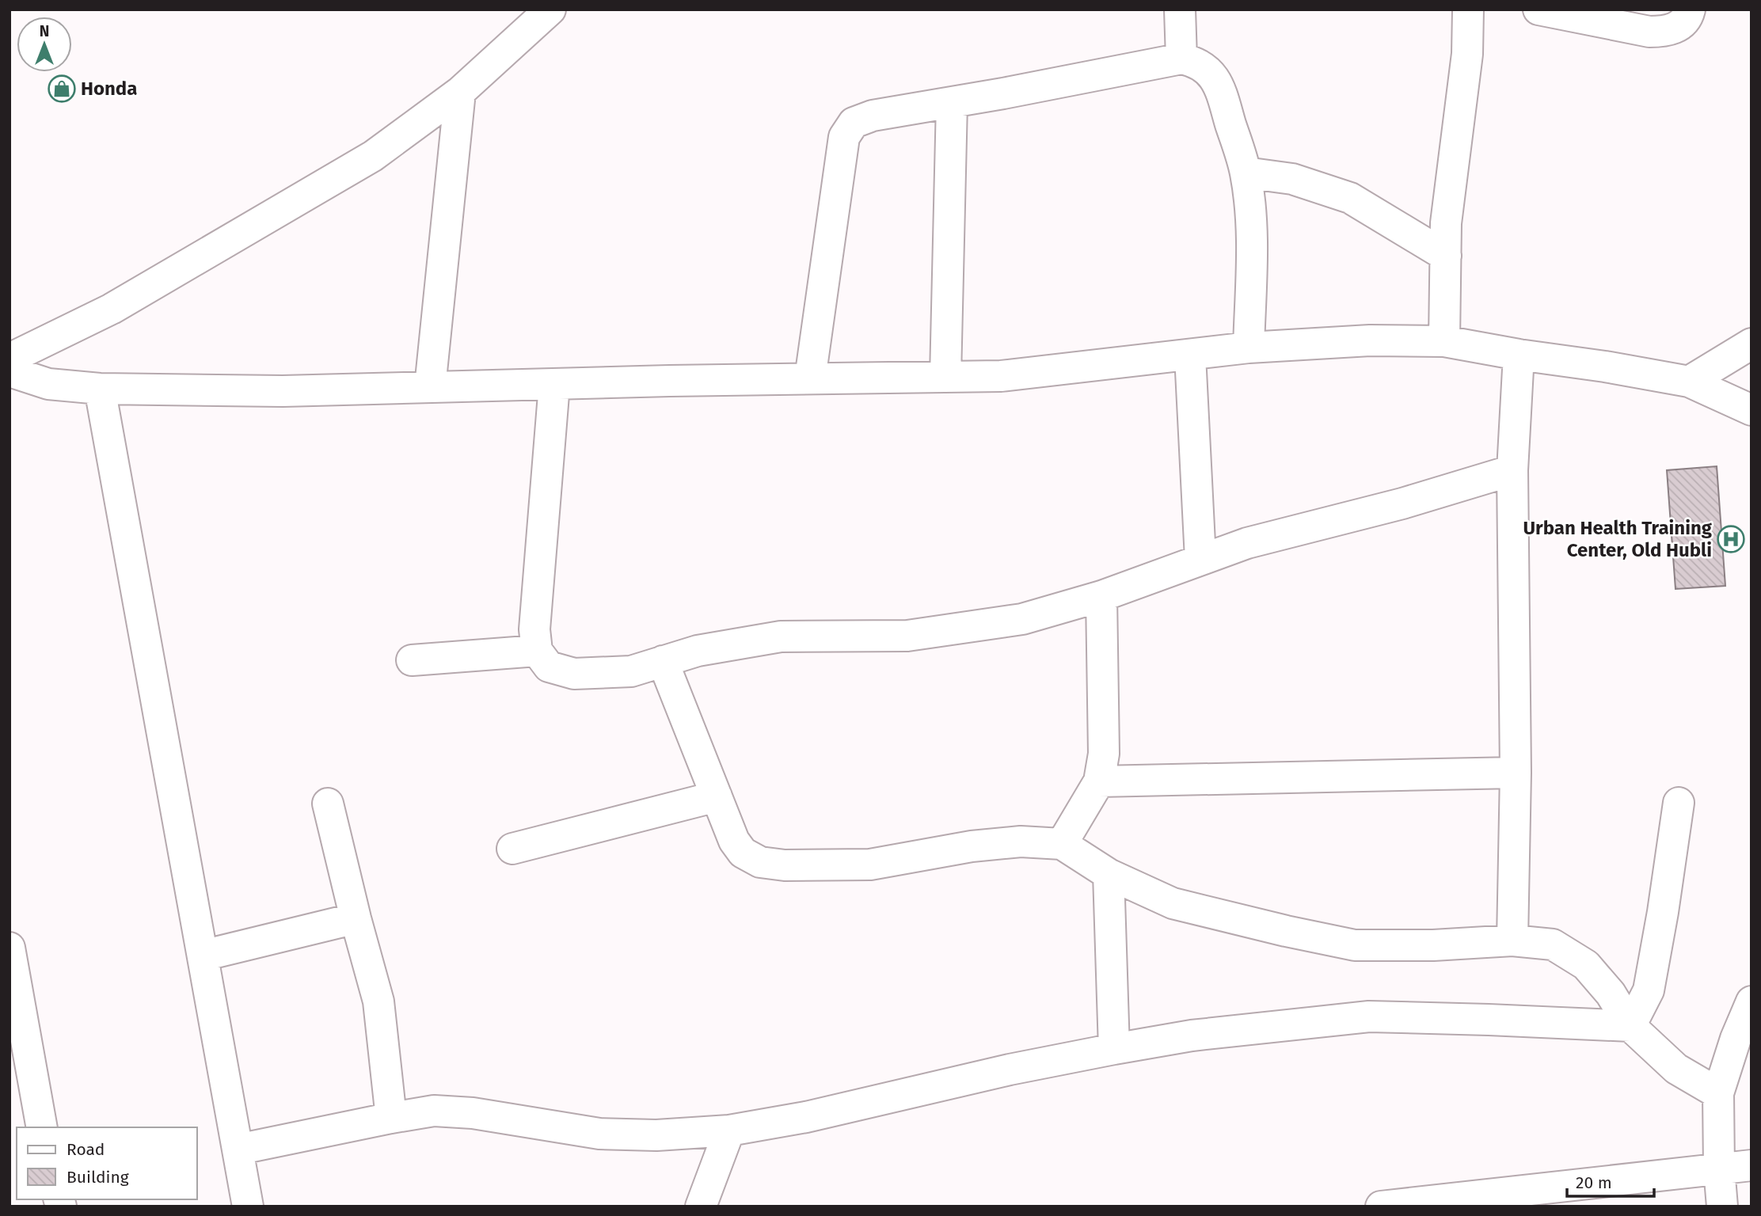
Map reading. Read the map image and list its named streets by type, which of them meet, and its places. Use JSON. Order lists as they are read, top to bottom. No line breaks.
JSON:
{"places":{"shop":["Honda"],"hospital":["Urban Health Training Center, Old Hubli"]},"legend":["Road","Building"],"scale_bar":"20 m","north":"top"}
